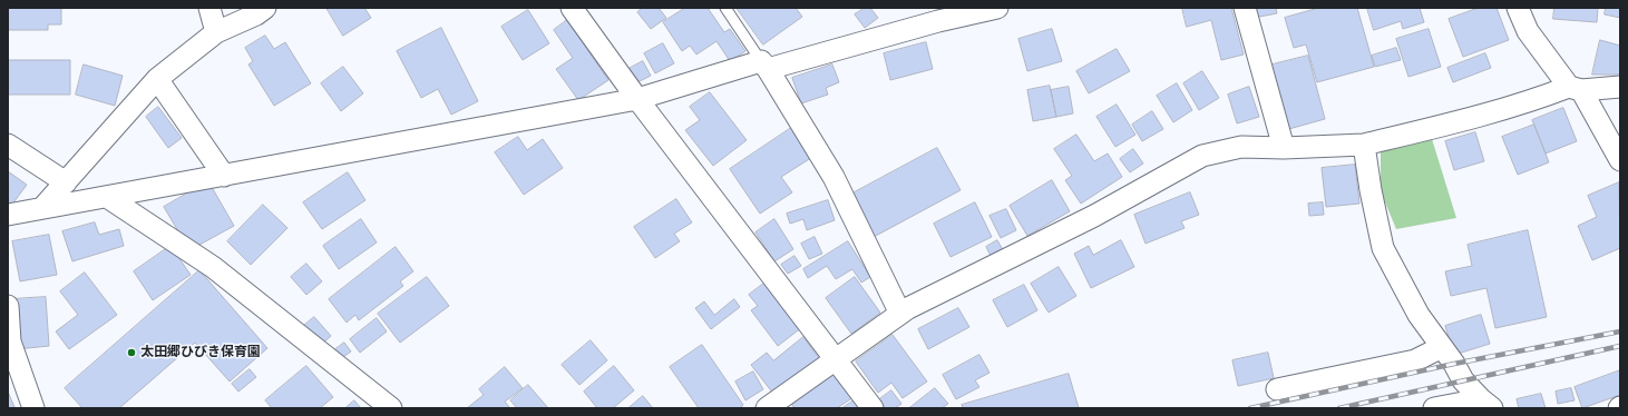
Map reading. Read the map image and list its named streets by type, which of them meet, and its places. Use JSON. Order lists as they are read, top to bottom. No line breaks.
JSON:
{"places":["太田郷ひびき保育園"]}
